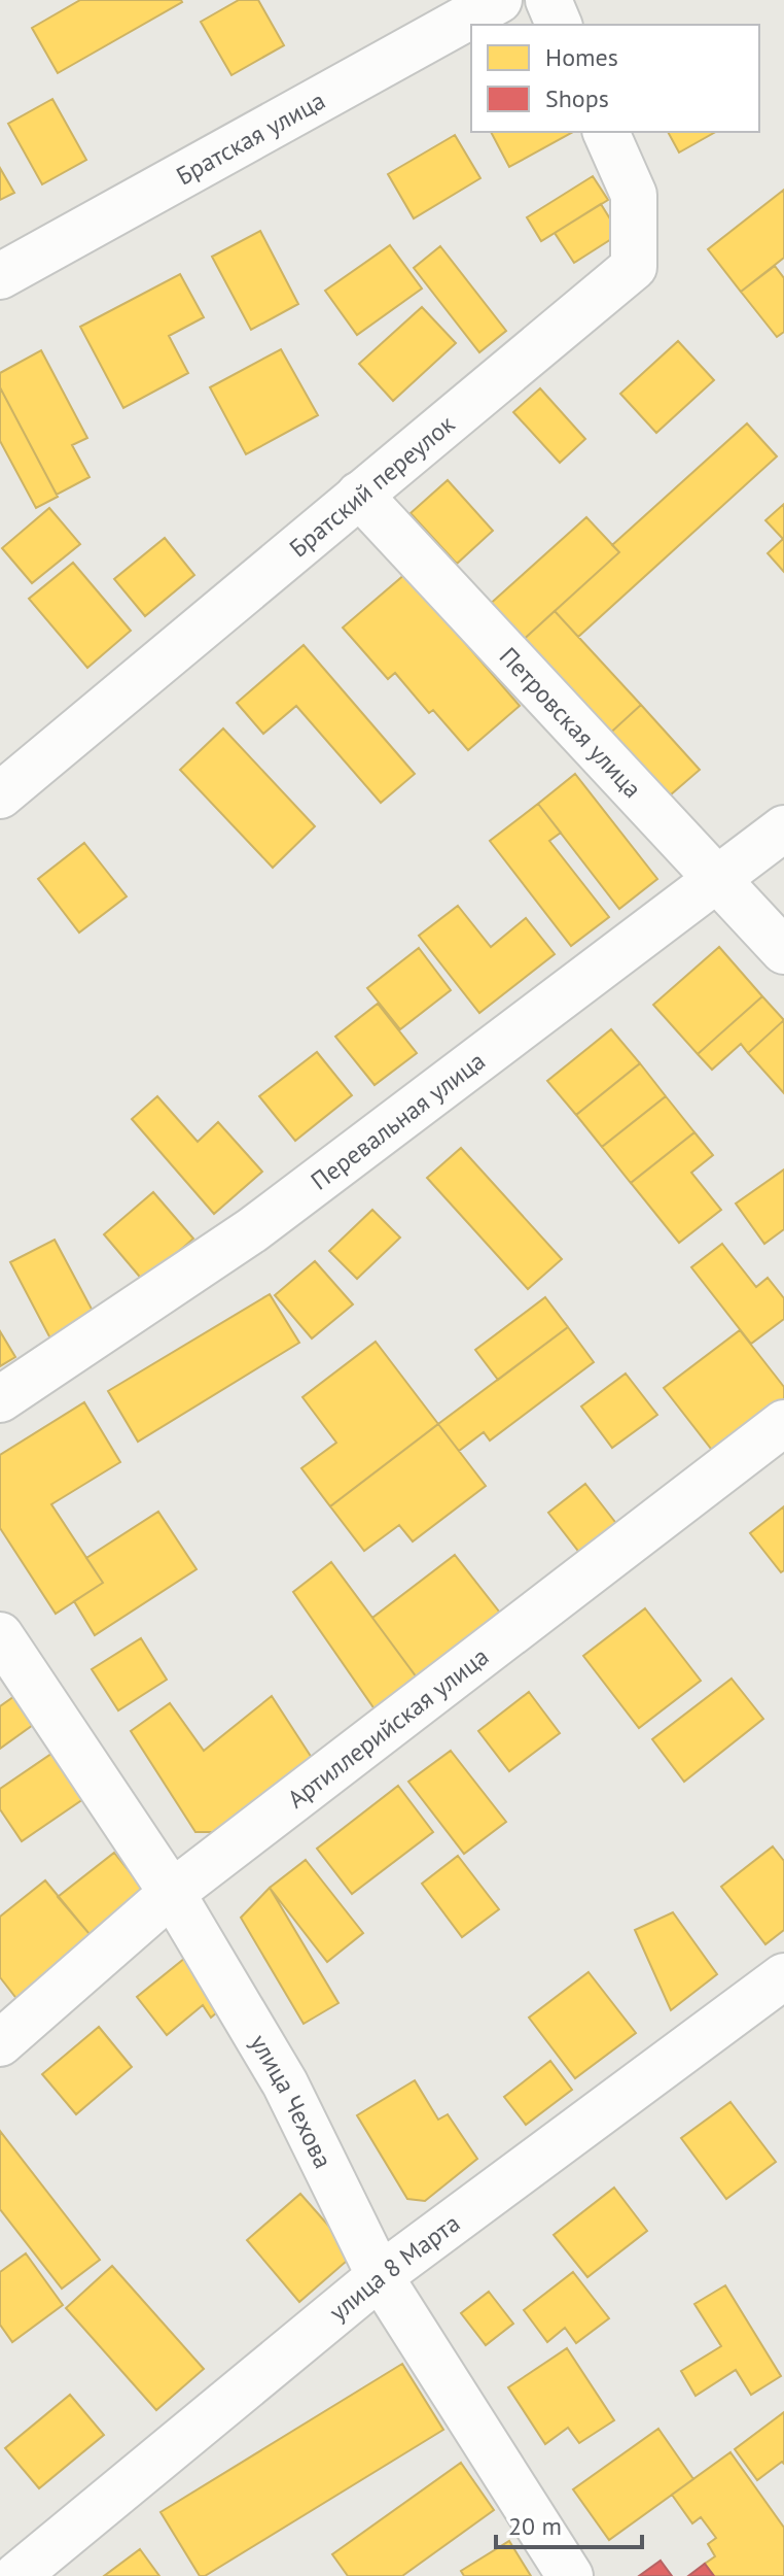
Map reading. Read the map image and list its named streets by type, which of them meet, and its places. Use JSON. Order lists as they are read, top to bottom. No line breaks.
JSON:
{"streets":{"street":["Братская улица","Братский переулок","Петровская улица","Перевальная улица","Артиллерийская улица","улица Чехова","улица 8 Марта"]},"crossings":[["Братский переулок","Петровская улица"],["Петровская улица","Перевальная улица"],["Артиллерийская улица","улица Чехова"],["улица Чехова","улица 8 Марта"]],"legend":["Homes","Shops"],"scale_bar":"20 m"}
